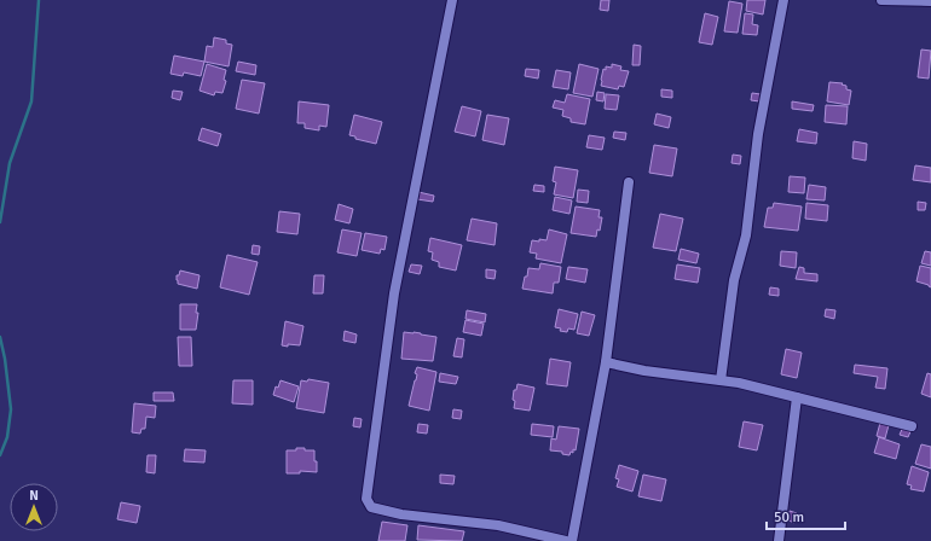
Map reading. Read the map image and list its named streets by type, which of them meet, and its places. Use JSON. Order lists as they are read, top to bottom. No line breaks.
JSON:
{"scale_bar":"50 m","north":"top"}
